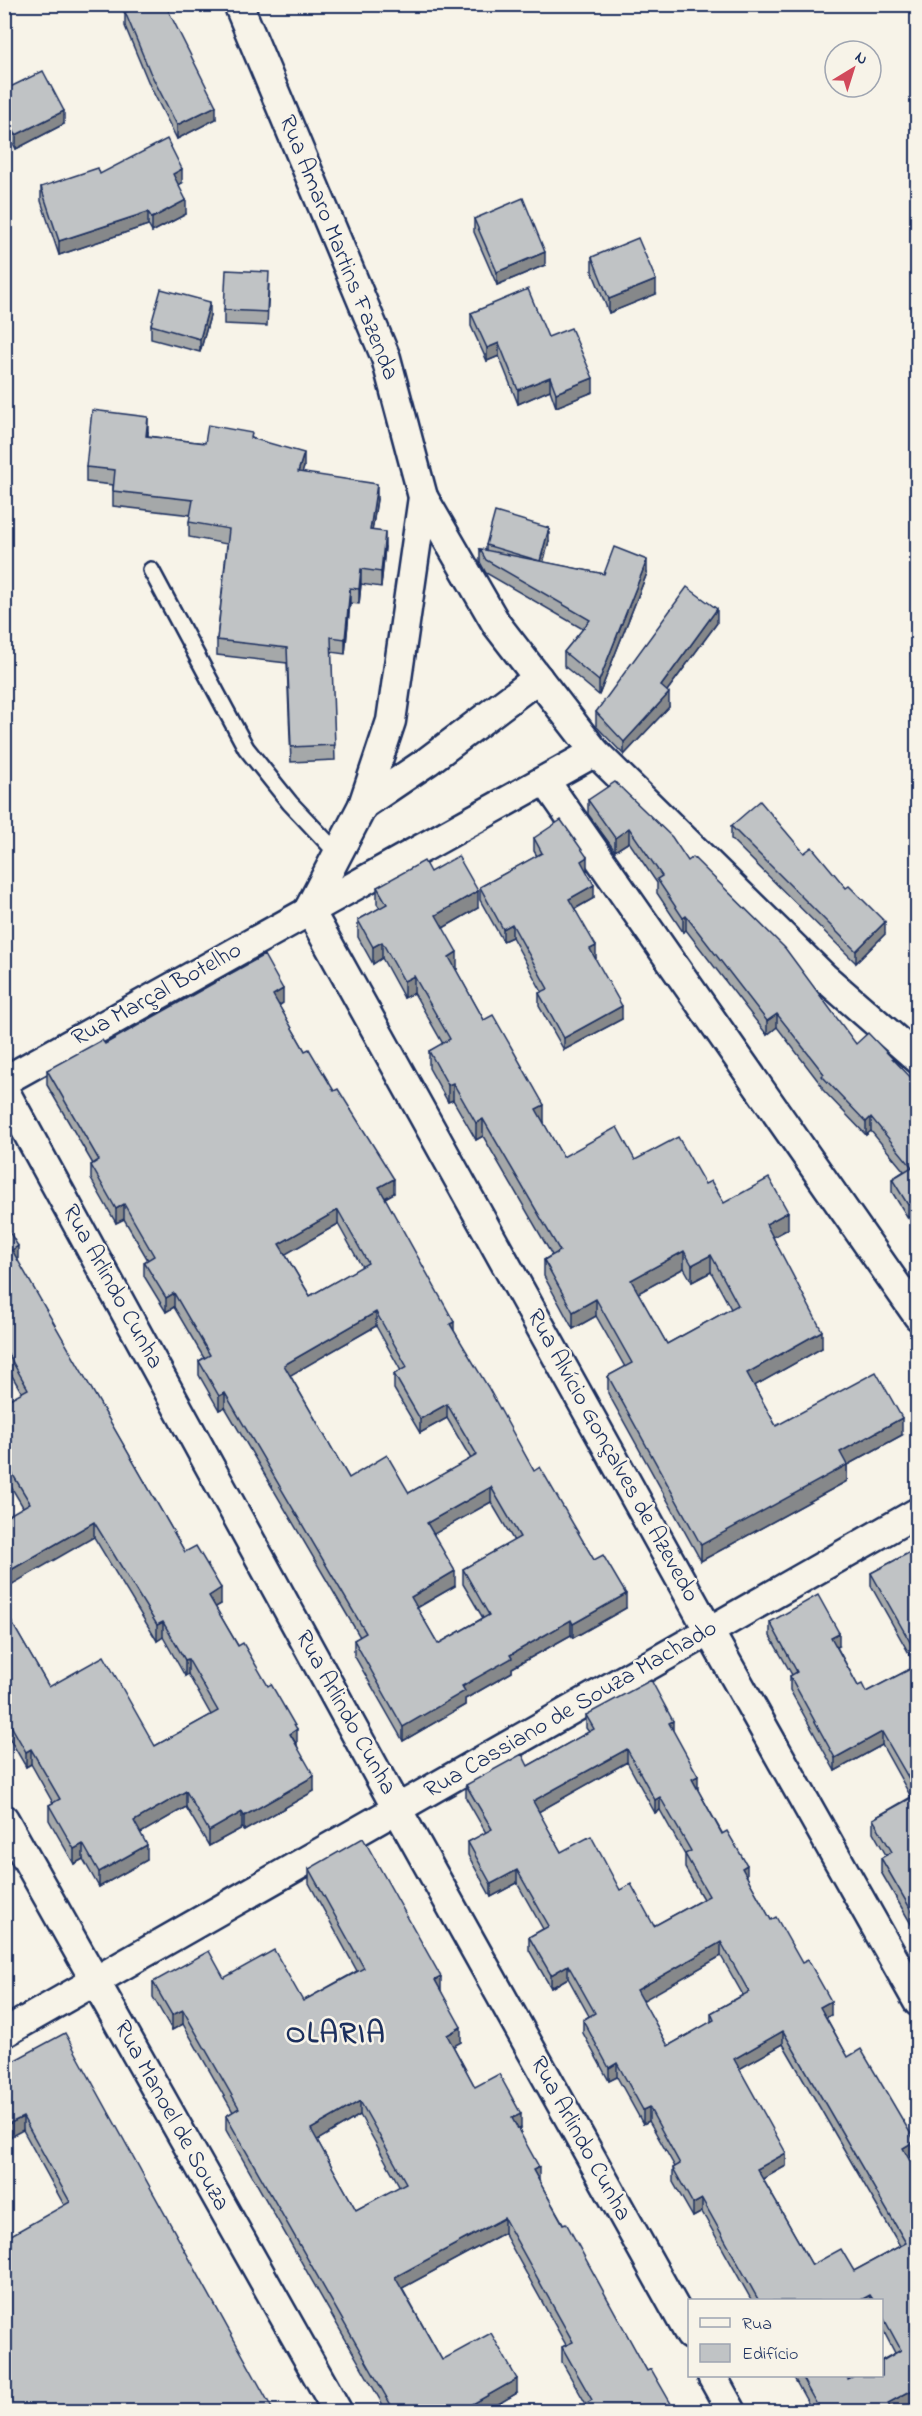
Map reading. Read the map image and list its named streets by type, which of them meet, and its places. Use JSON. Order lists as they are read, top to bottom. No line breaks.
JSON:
{"streets":{"street":["Rua Amaro Martins Fazenda","Rua Marçal Botelho","Rua Arlindo Cunha","Rua Alvício Gonçalves de Azevedo","Rua Cassiano de Souza Machado","Rua Manoel de Souza"]},"crossings":[["Rua Amaro Martins Fazenda","Rua Marçal Botelho"],["Rua Amaro Martins Fazenda","Rua Alvício Gonçalves de Azevedo"],["Rua Marçal Botelho","Rua Alvício Gonçalves de Azevedo"],["Rua Arlindo Cunha","Rua Cassiano de Souza Machado"],["Rua Alvício Gonçalves de Azevedo","Rua Cassiano de Souza Machado"],["Rua Cassiano de Souza Machado","Rua Manoel de Souza"]],"districts":["OLARIA"],"legend":["Rua","Edifício"],"north":"top right"}
